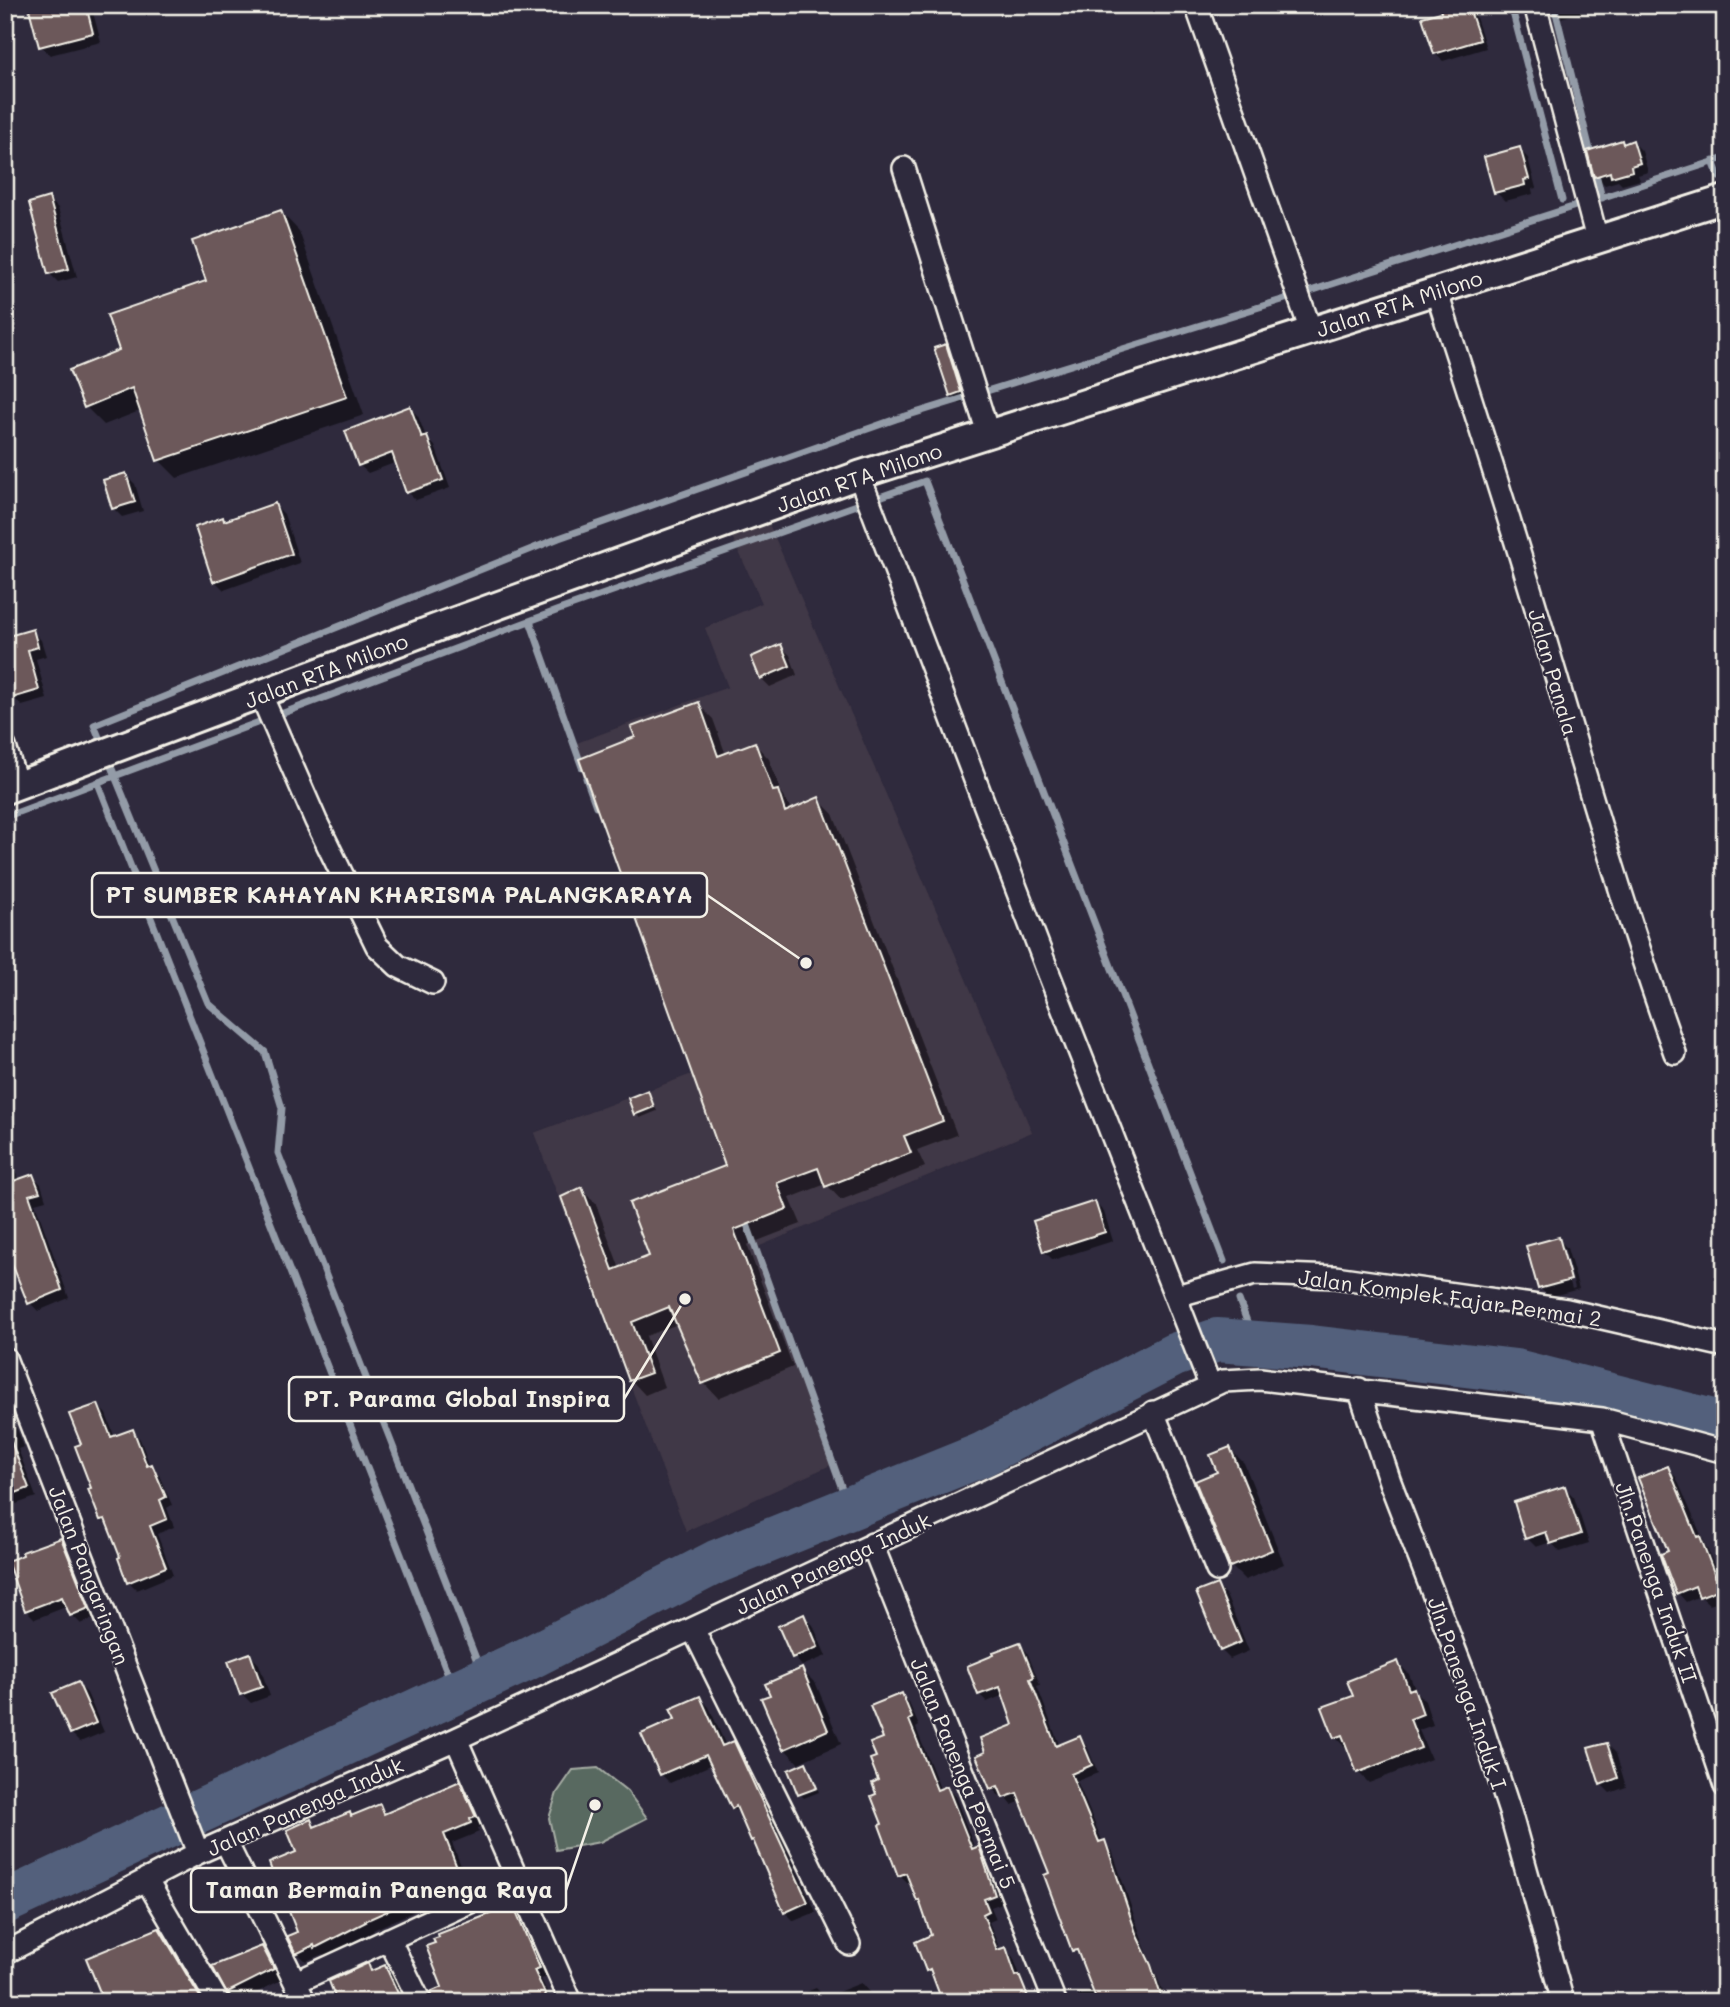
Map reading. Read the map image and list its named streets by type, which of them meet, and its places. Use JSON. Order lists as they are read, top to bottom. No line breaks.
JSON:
{"streets":{"street":["Jalan RTA Milono","Jalan Panala","Jalan Komplek Fajar Permai 2","Jalan Panenga Induk","Jalan Pangaringan","Jln.Panenga Induk II","Jln.Panenga Induk I","Jalan Panenga Permai 5"]},"crossings":[["Jalan RTA Milono","Jalan Panala"],["Jalan Panenga Induk","Jalan Pangaringan"],["Jalan Panenga Induk","Jln.Panenga Induk II"],["Jalan Panenga Induk","Jln.Panenga Induk I"],["Jalan Panenga Induk","Jalan Panenga Permai 5"]],"places":["PT SUMBER KAHAYAN KHARISMA PALANGKARAYA","PT. Parama Global Inspira","Taman Bermain Panenga Raya"]}
